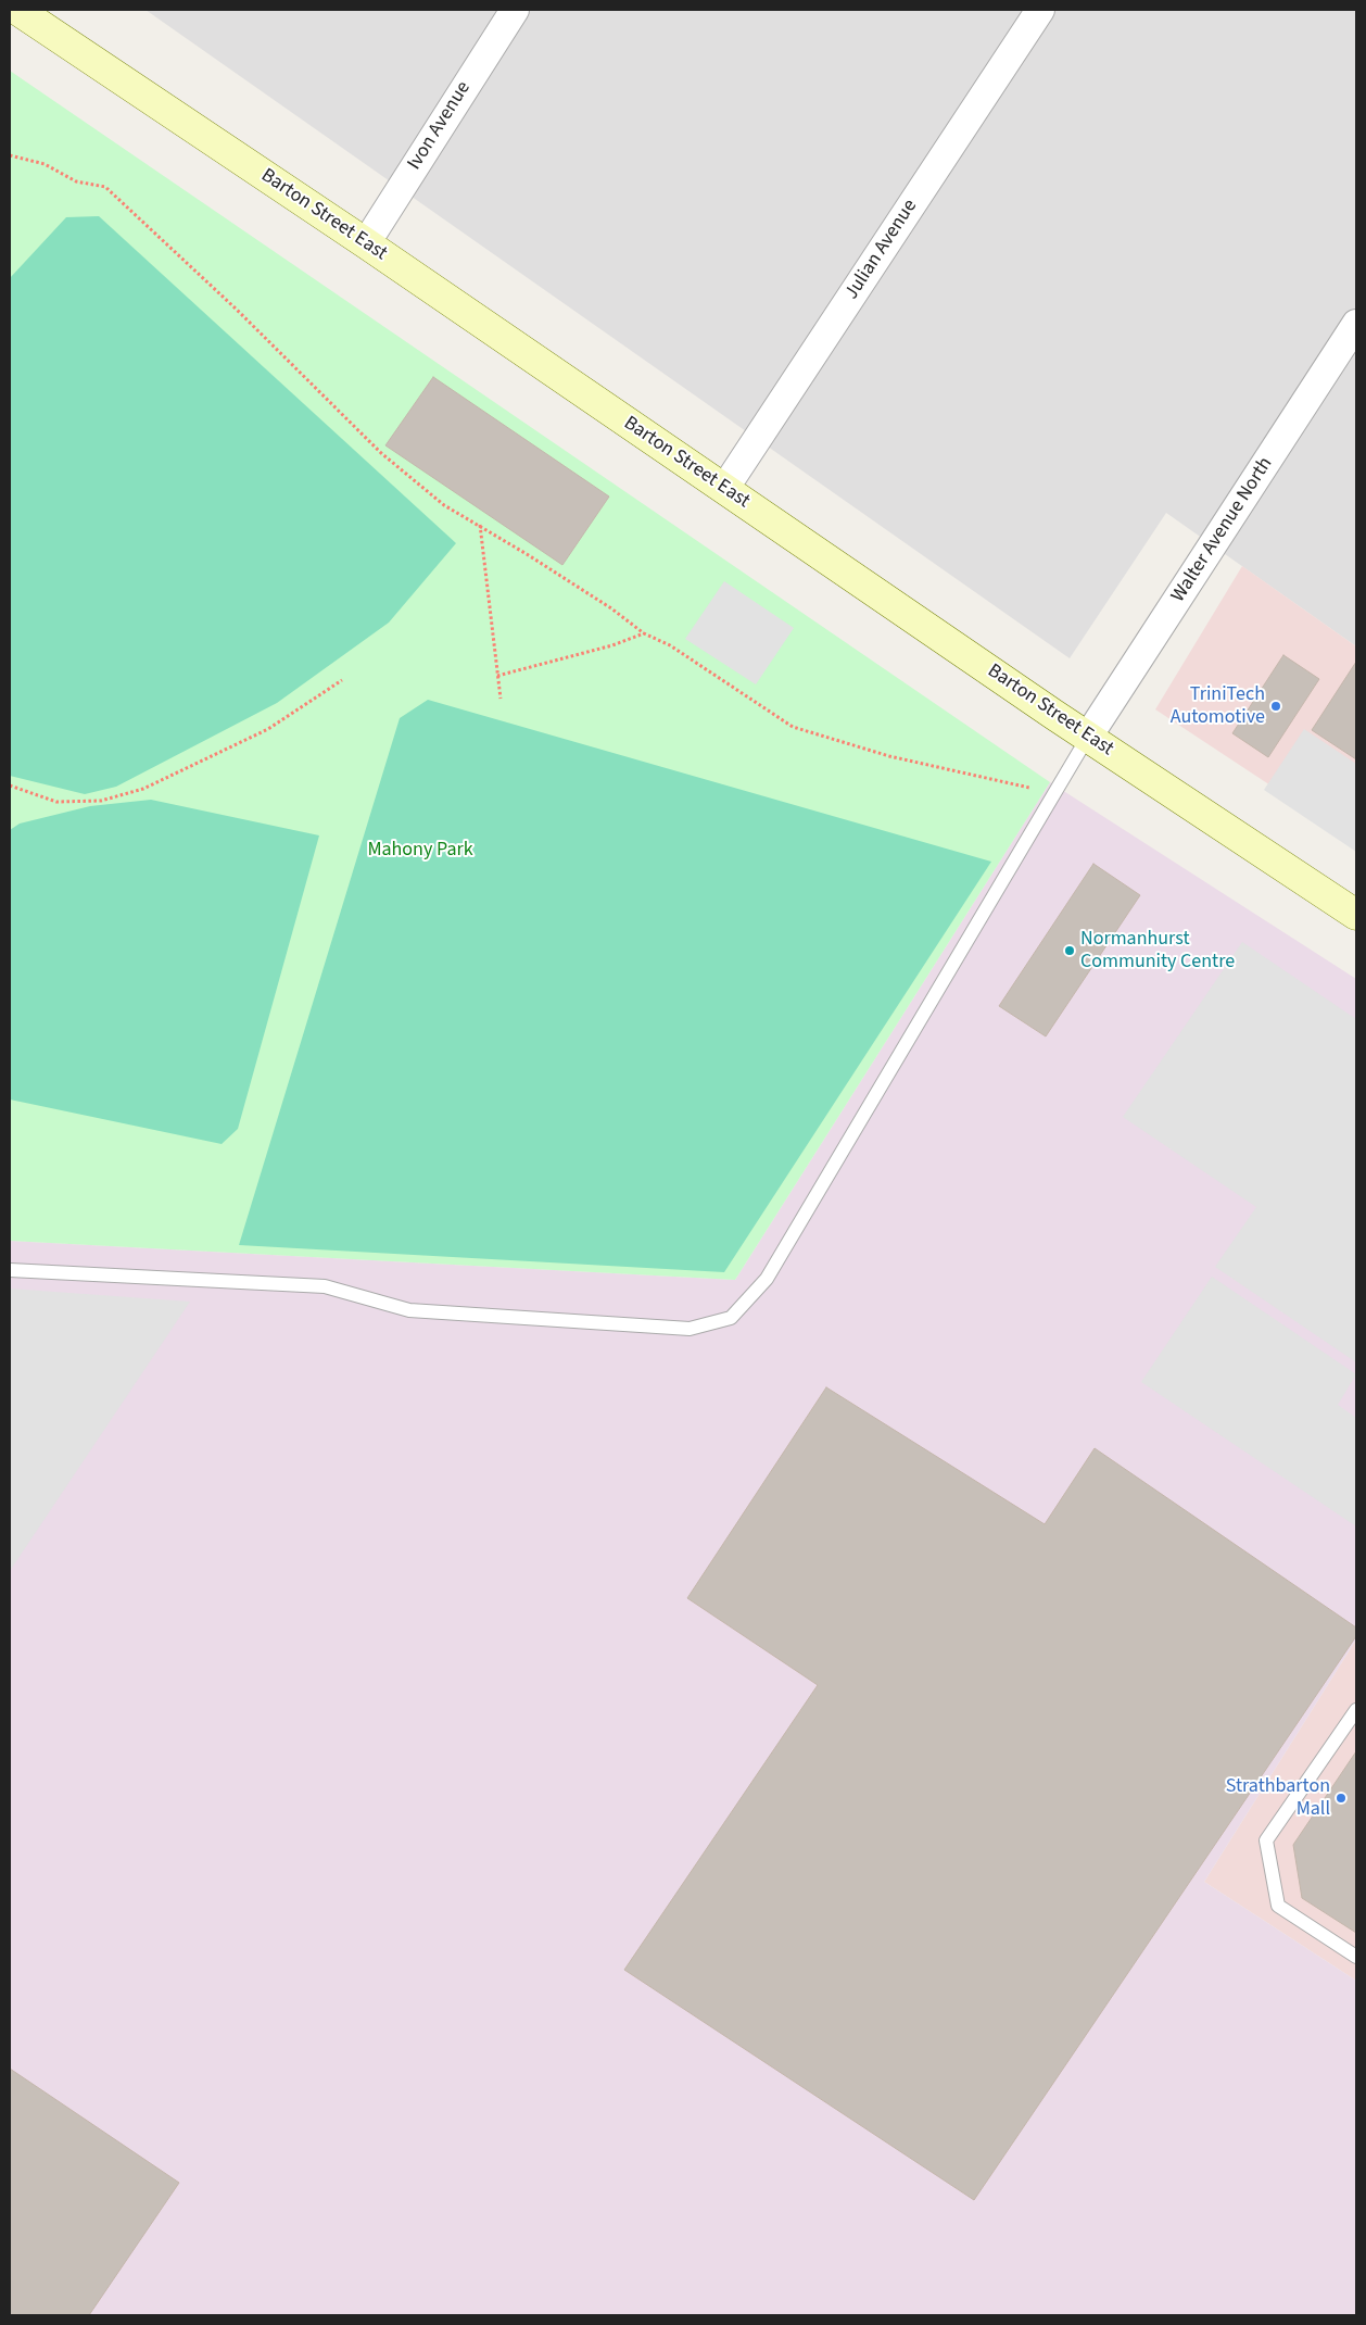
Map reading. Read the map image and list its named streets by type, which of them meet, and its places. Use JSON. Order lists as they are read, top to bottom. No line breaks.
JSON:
{"streets":{"main road":["Barton Street East"],"street":["Ivon Avenue","Julian Avenue","Walter Avenue North"]},"crossings":[["Ivon Avenue","Barton Street East"],["Barton Street East","Julian Avenue"],["Barton Street East","Walter Avenue North"]],"parks":["Mahony Park"],"places":["TriniTech Automotive","Normanhurst Community Centre","Strathbarton Mall"]}
